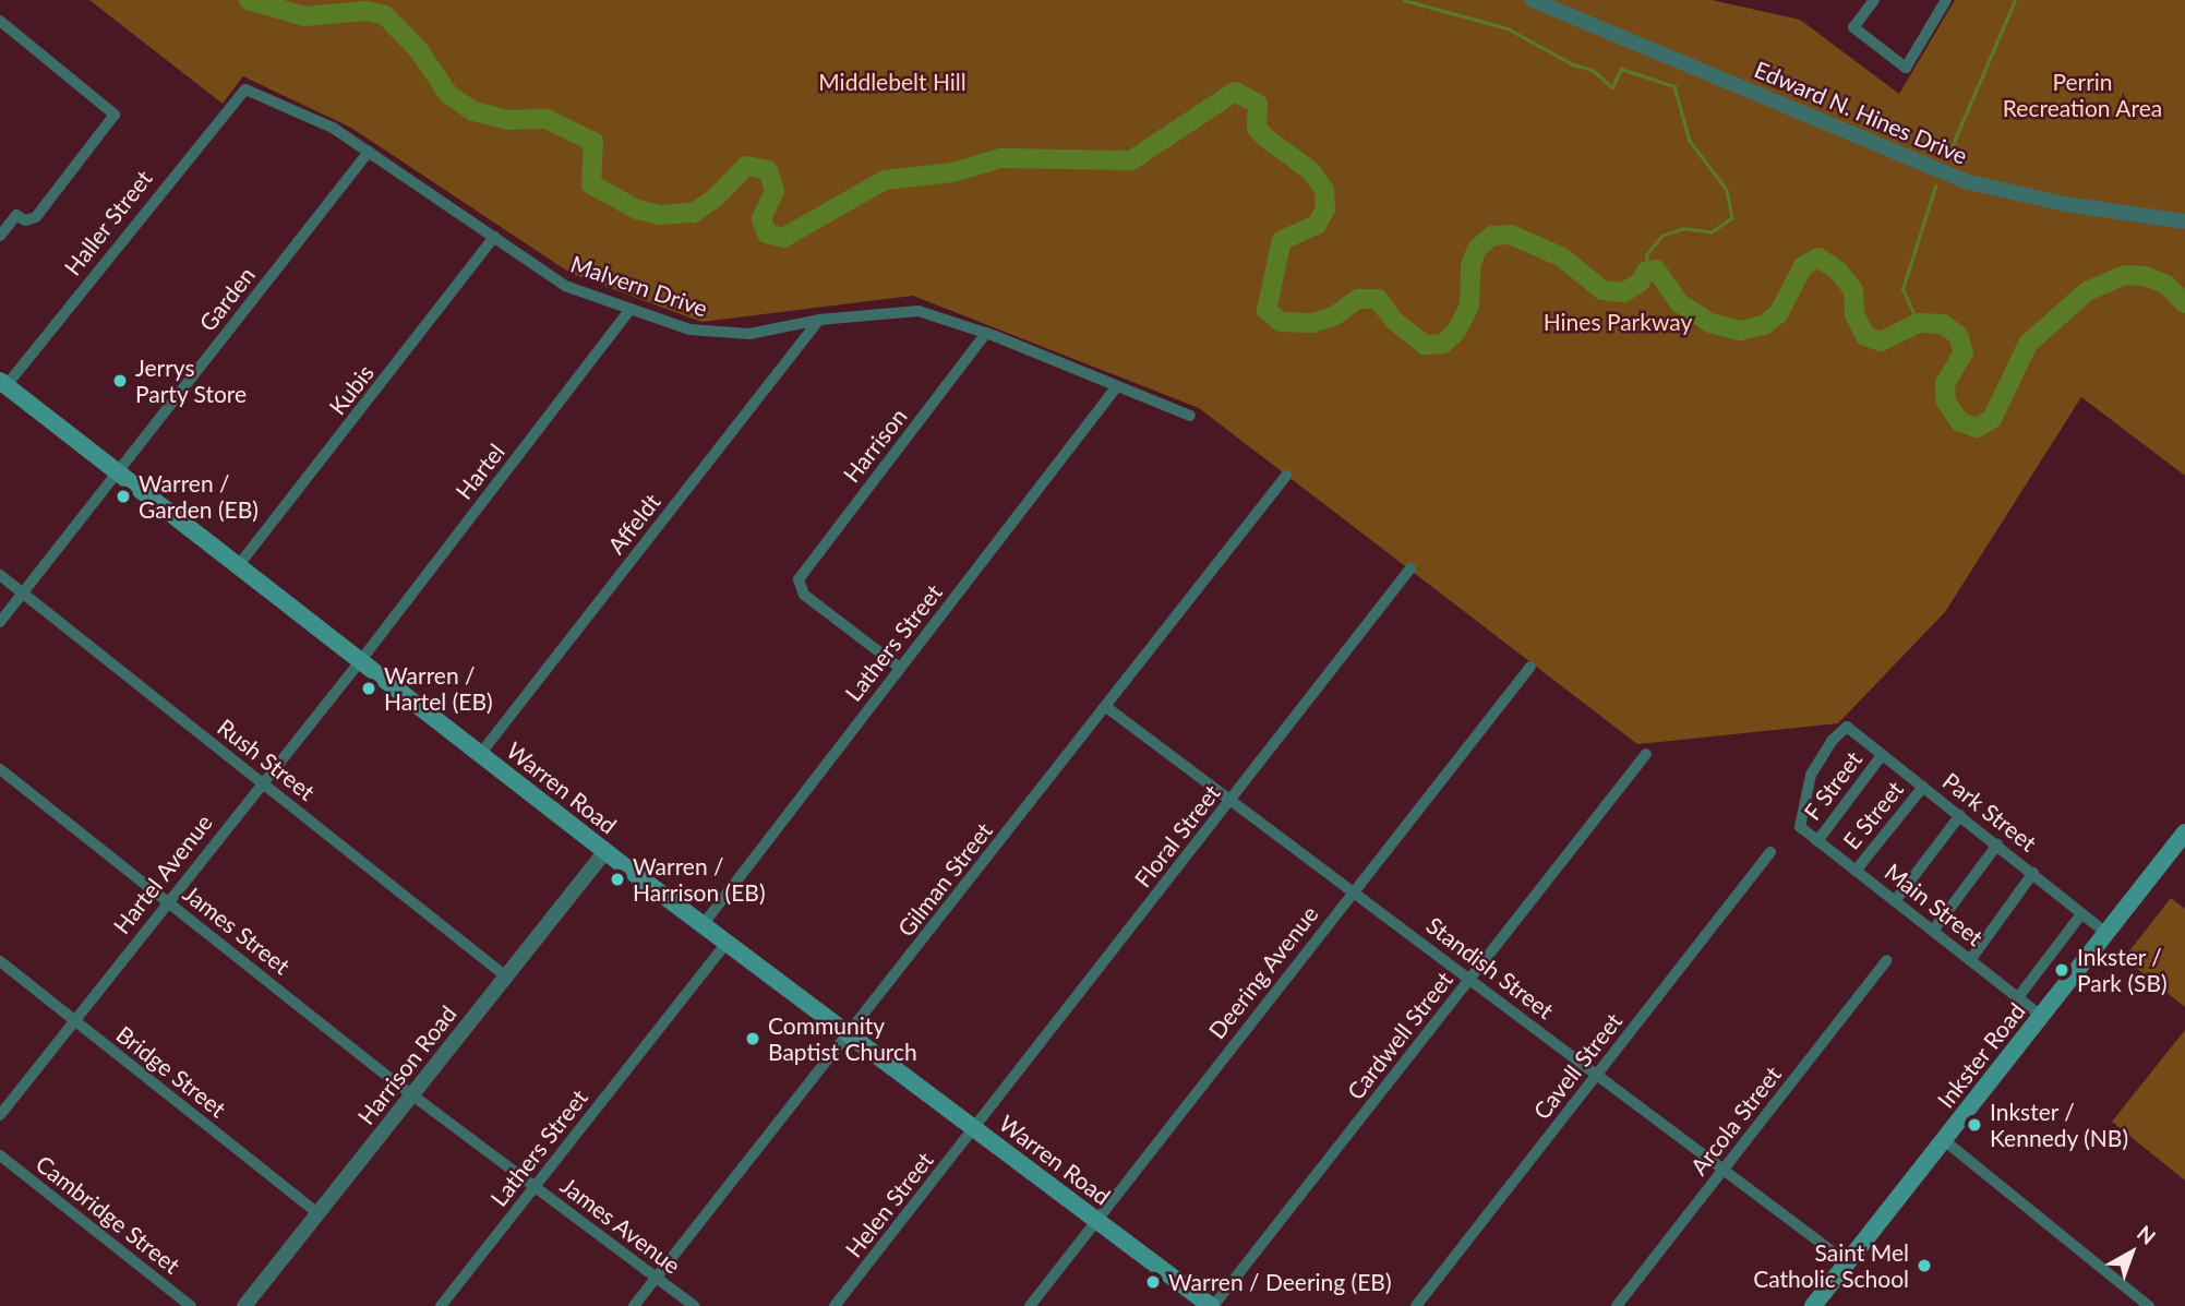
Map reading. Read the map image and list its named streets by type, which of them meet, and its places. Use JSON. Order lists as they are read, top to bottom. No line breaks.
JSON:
{"streets":{"main road":["Warren Road","Inkster Road"],"street":["Edward N. Hines Drive","Haller Street","Malvern Drive","Garden","Kubis","Harrison","Hartel","Affeldt","Lathers Street","Rush Street","F Street","Park Street","E Street","Floral Street","Hartel Avenue","Gilman Street","Main Street","James Street","Standish Street","Deering Avenue","Cardwell Street","Harrison Road","Cavell Street","Bridge Street","Arcola Street","Helen Street","Cambridge Street","James Avenue"]},"crossings":[["Haller Street","Malvern Drive"],["Haller Street","Warren Road"],["Malvern Drive","Garden"],["Malvern Drive","Kubis"],["Malvern Drive","Harrison"],["Malvern Drive","Hartel"],["Malvern Drive","Affeldt"],["Malvern Drive","Lathers Street"],["Garden","Rush Street"],["Garden","Warren Road"],["Kubis","Warren Road"],["Harrison","Lathers Street"],["Hartel","Warren Road"],["Hartel","Hartel Avenue"],["Affeldt","Warren Road"],["Lathers Street","Warren Road"],["Lathers Street","James Avenue"],["Rush Street","Hartel Avenue"],["Rush Street","Harrison Road"],["F Street","Park Street"],["F Street","Main Street"],["Warren Road","Floral Street"],["Warren Road","Hartel Avenue"],["Warren Road","Gilman Street"],["Warren Road","Deering Avenue"],["Warren Road","Cardwell Street"],["Warren Road","Harrison Road"],["Warren Road","Helen Street"],["Park Street","E Street"],["Park Street","Main Street"],["Park Street","Inkster Road"],["E Street","Main Street"],["Floral Street","Standish Street"],["Floral Street","Helen Street"],["Hartel Avenue","James Street"],["Hartel Avenue","Bridge Street"],["Gilman Street","Standish Street"],["Gilman Street","James Avenue"],["Main Street","Inkster Road"],["James Street","Harrison Road"],["James Street","James Avenue"],["Standish Street","Deering Avenue"],["Standish Street","Cardwell Street"],["Standish Street","Inkster Road"],["Standish Street","Cavell Street"],["Standish Street","Arcola Street"],["Harrison Road","Bridge Street"],["Harrison Road","James Avenue"]],"parks":["Middlebelt Hill","Perrin Recreation Area","Hines Parkway"],"places":["Jerrys Party Store","Warren / Garden (EB)","Warren / Hartel (EB)","Warren / Harrison (EB)","Inkster / Park (SB)","Community Baptist Church","Inkster / Kennedy (NB)","Saint Mel Catholic School","Warren / Deering (EB)"],"north":"top right"}
